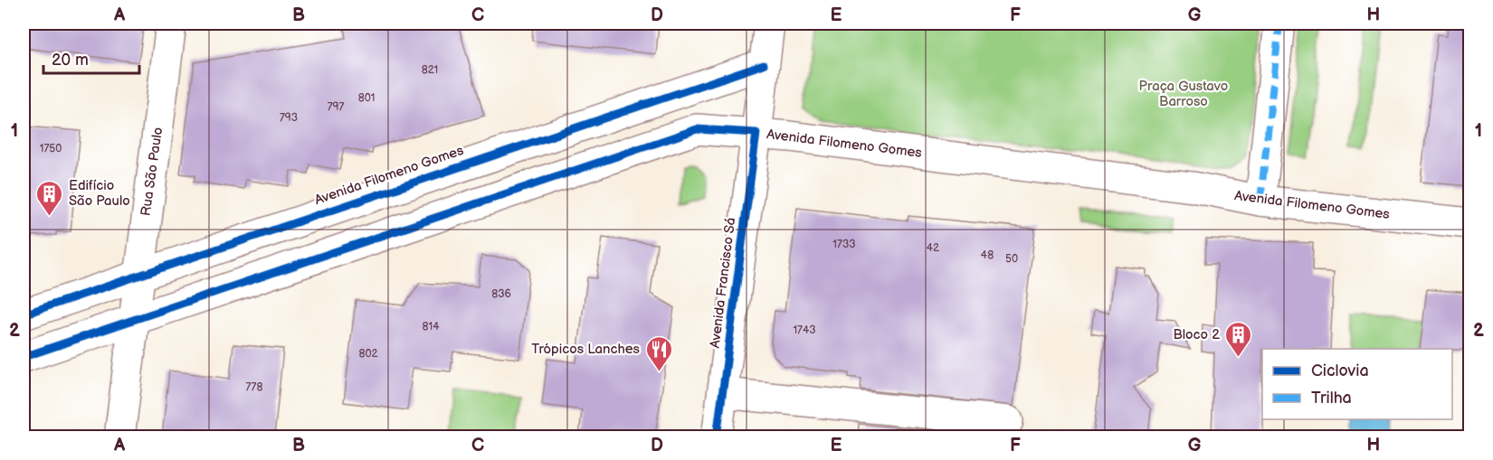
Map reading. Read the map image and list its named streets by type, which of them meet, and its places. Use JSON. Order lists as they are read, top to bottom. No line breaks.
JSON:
{"streets":{"street":["Avenida Filomeno Gomes","Rua São Paulo","Avenida Francisco Sá"]},"crossings":[["Avenida Filomeno Gomes","Rua São Paulo"],["Avenida Filomeno Gomes","Avenida Francisco Sá"]],"parks":["Praça Gustavo Barroso"],"places":{"building":["Edifício São Paulo","Bloco 2"],"restaurant":["Trópicos Lanches"]},"house_numbers":["821","801","797","793","1750","1733","42","48","50","836","814","1743","802","778"],"legend":["Ciclovia","Trilha"],"scale_bar":"20 m","grid":{"columns":["A","B","C","D","E","F","G","H"],"rows":["1","2"]}}
